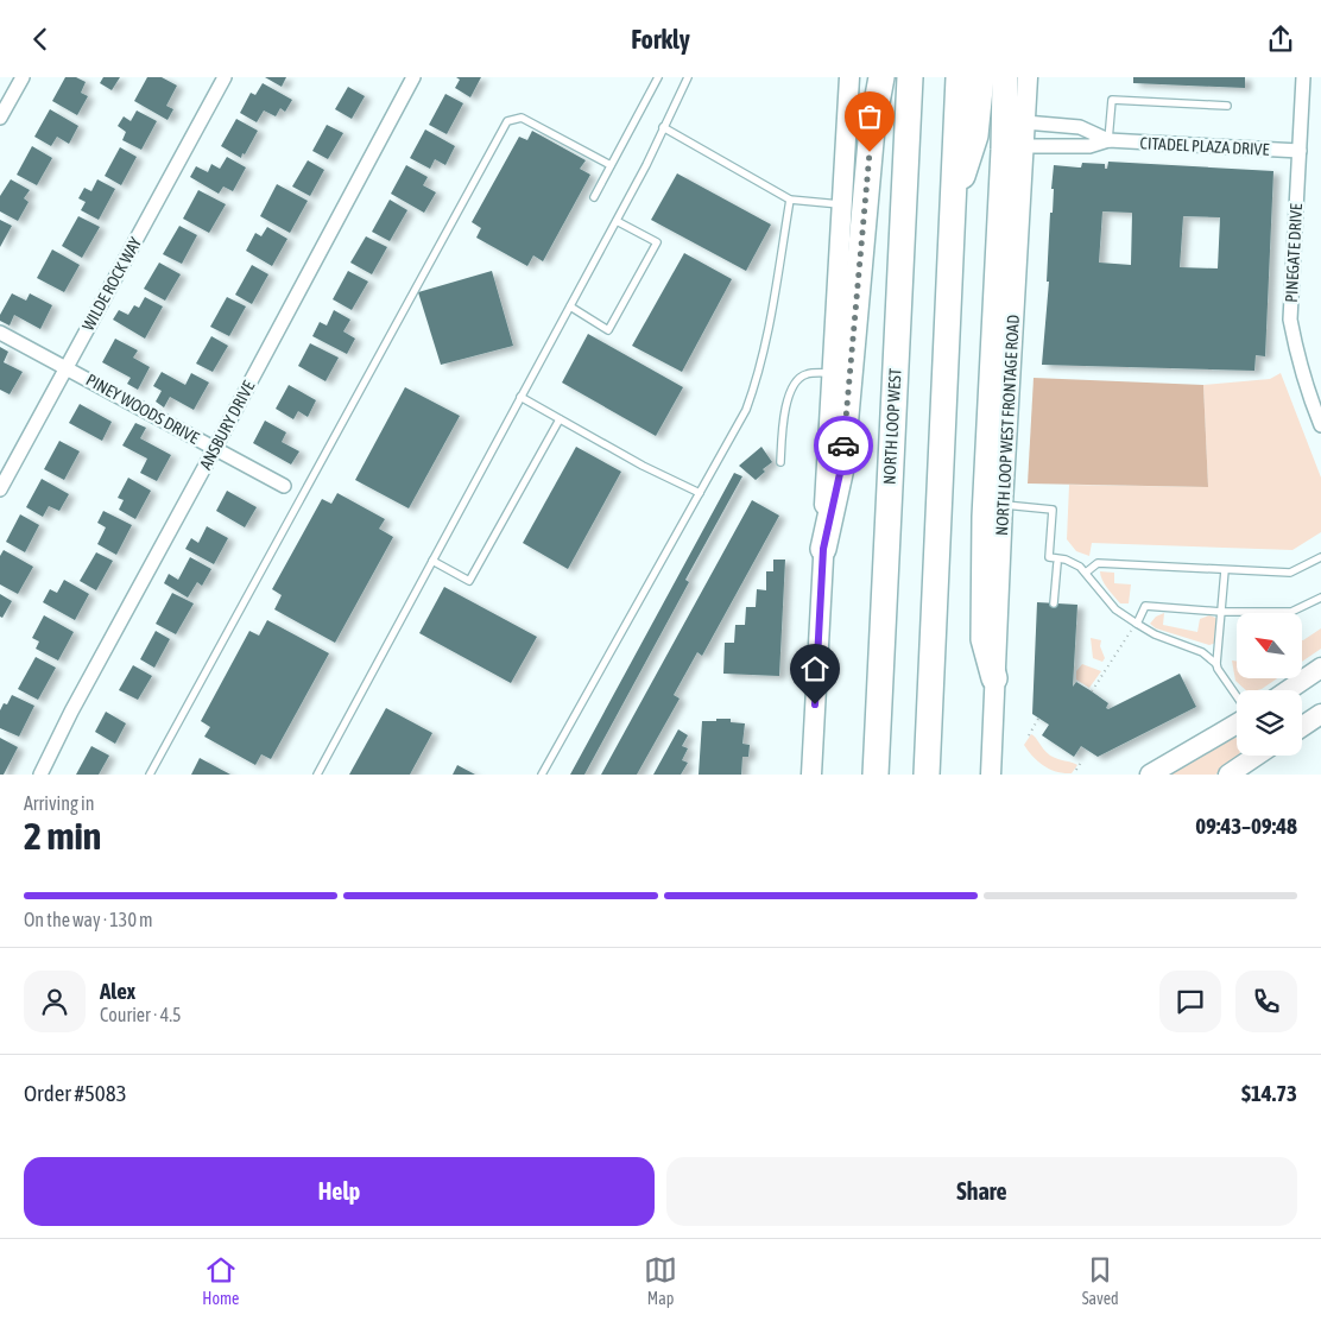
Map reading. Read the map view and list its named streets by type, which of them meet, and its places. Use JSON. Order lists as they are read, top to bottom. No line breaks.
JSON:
{"streets":{"highway":["NORTH LOOP WEST"],"main road":["NORTH LOOP WEST FRONTAGE ROAD"],"street":["CITADEL PLAZA DRIVE","PINEGATE DRIVE","WILDE ROCK WAY","PINEY WOODS DRIVE","ANSBURY DRIVE"]},"crossings":[["CITADEL PLAZA DRIVE","PINEGATE DRIVE"],["CITADEL PLAZA DRIVE","NORTH LOOP WEST FRONTAGE ROAD"],["WILDE ROCK WAY","PINEY WOODS DRIVE"],["PINEY WOODS DRIVE","ANSBURY DRIVE"]],"north":"top left","page":{"header":"Forkly","heading":["2 min","Arriving in","09:43–09:48"],"panel":["Alex","Courier · 4.5","Order #5083","$14.73"],"bar":"On the way · 130 m","buttons":["Help","Share"],"tabs":["Home","Map","Saved"]}}
